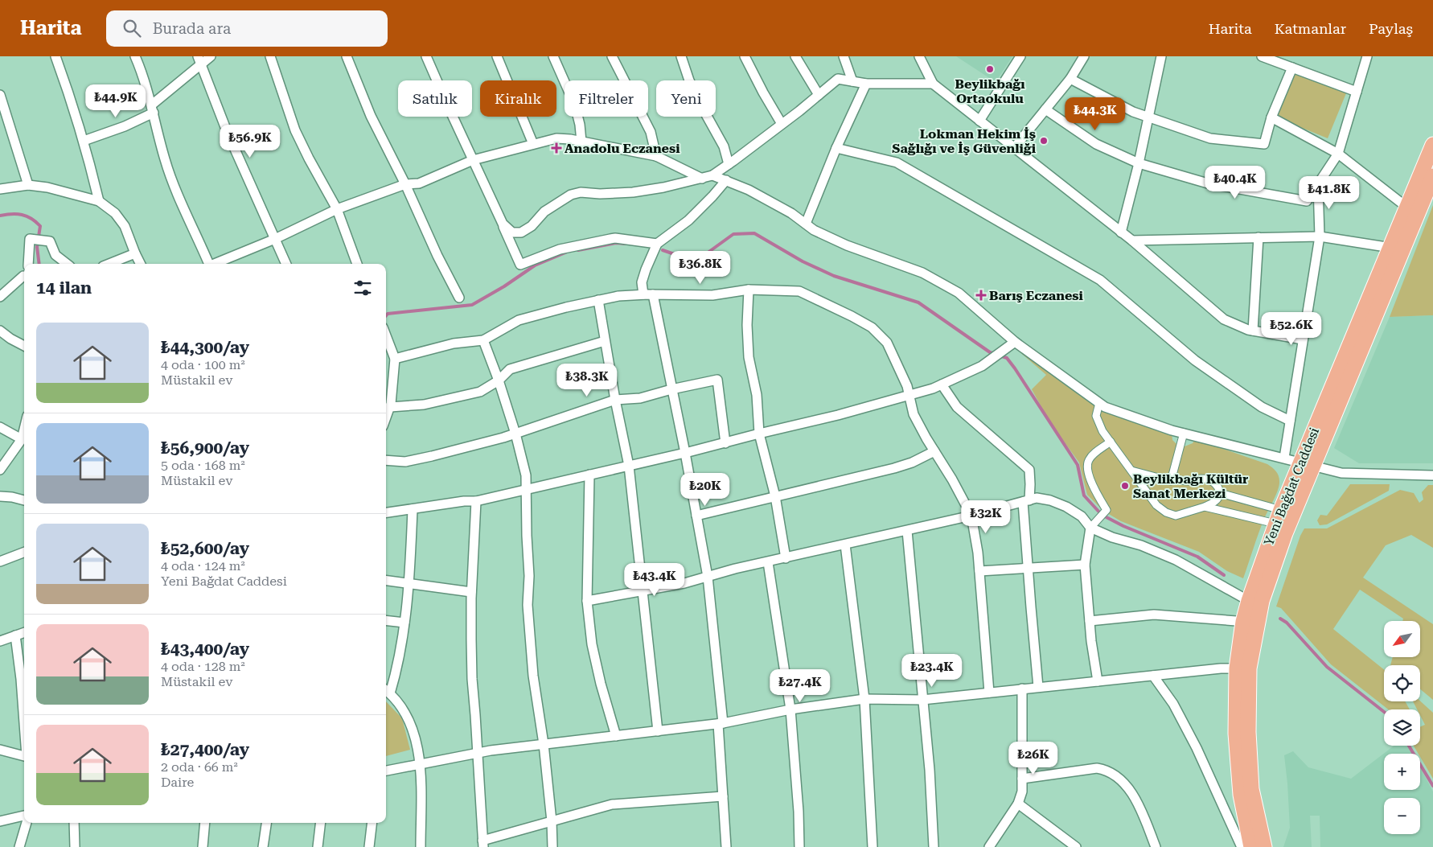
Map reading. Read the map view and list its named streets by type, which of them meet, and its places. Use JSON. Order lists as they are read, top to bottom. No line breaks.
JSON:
{"streets":{"main road":["Yeni Bağdat Caddesi"]},"places":{"other":["Beylikbağı Ortaokulu","Lokman Hekim İş Sağlığı ve İş Güvenliği","Beylikbağı Kültür Sanat Merkezi"],"health":["Anadolu Eczanesi","Barış Eczanesi"]},"north":"bottom left","page":{"header":"Harita","search":"Burada ara","nav":["Harita","Katmanlar","Paylaş"],"chip":["Satılık","Kiralık","Filtreler","Yeni"],"price":["₺44.9K","₺44.3K","₺56.9K","₺40.4K","₺41.8K","₺36.8K","₺52.6K","₺38.3K","₺20K","₺32K","₺43.4K","₺23.4K","₺27.4K","₺26K"],"heading":"14 ilan","list":[{"name":"₺44,300/ay","note":"4 oda · 100 m² · Müstakil ev"},{"name":"₺56,900/ay","note":"5 oda · 168 m² · Müstakil ev"},{"name":"₺52,600/ay","note":"4 oda · 124 m² · Yeni Bağdat Caddesi"},{"name":"₺43,400/ay","note":"4 oda · 128 m² · Müstakil ev"},{"name":"₺27,400/ay","note":"2 oda · 66 m² · Daire"}],"map_buttons":["+","−"]}}
